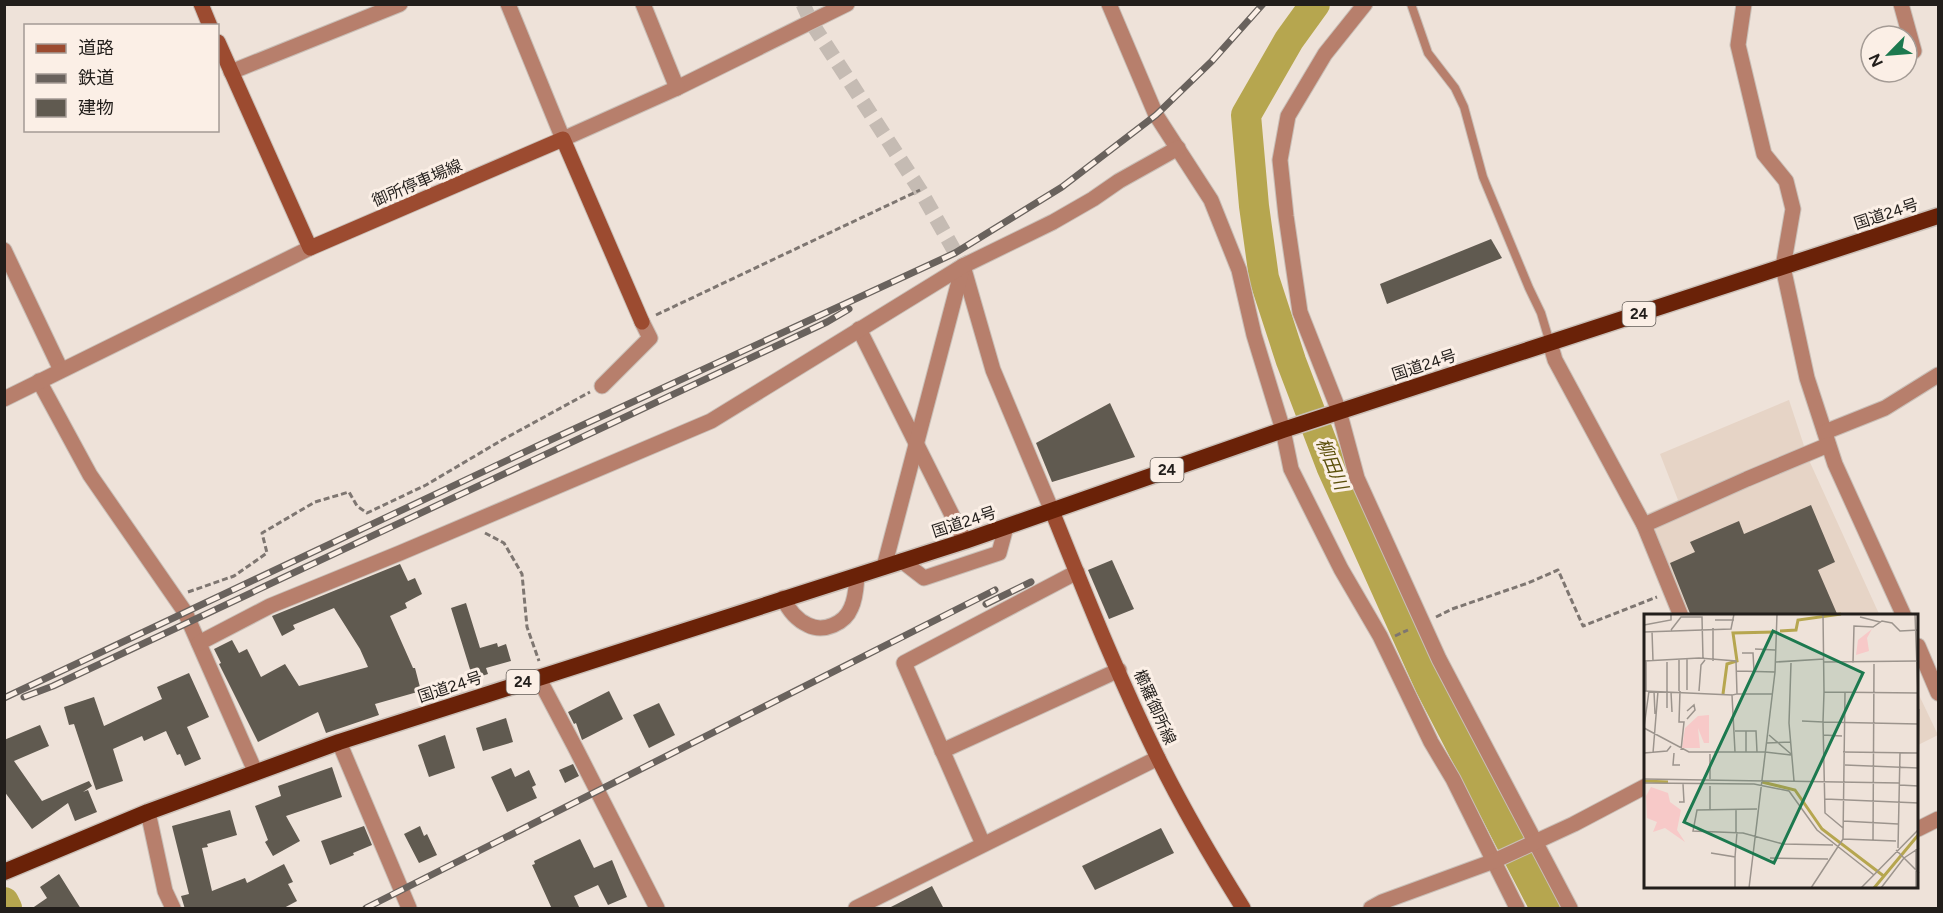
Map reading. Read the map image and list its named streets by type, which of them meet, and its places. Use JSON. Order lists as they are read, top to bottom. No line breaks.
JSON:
{"streets":{"highway":["国道24号","24"],"main road":["御所停車場線","櫛羅御所線"]},"crossings":[["国道24号","櫛羅御所線"]],"water":["柳田川"],"legend":["道路","鉄道","建物"],"north":"bottom left"}
